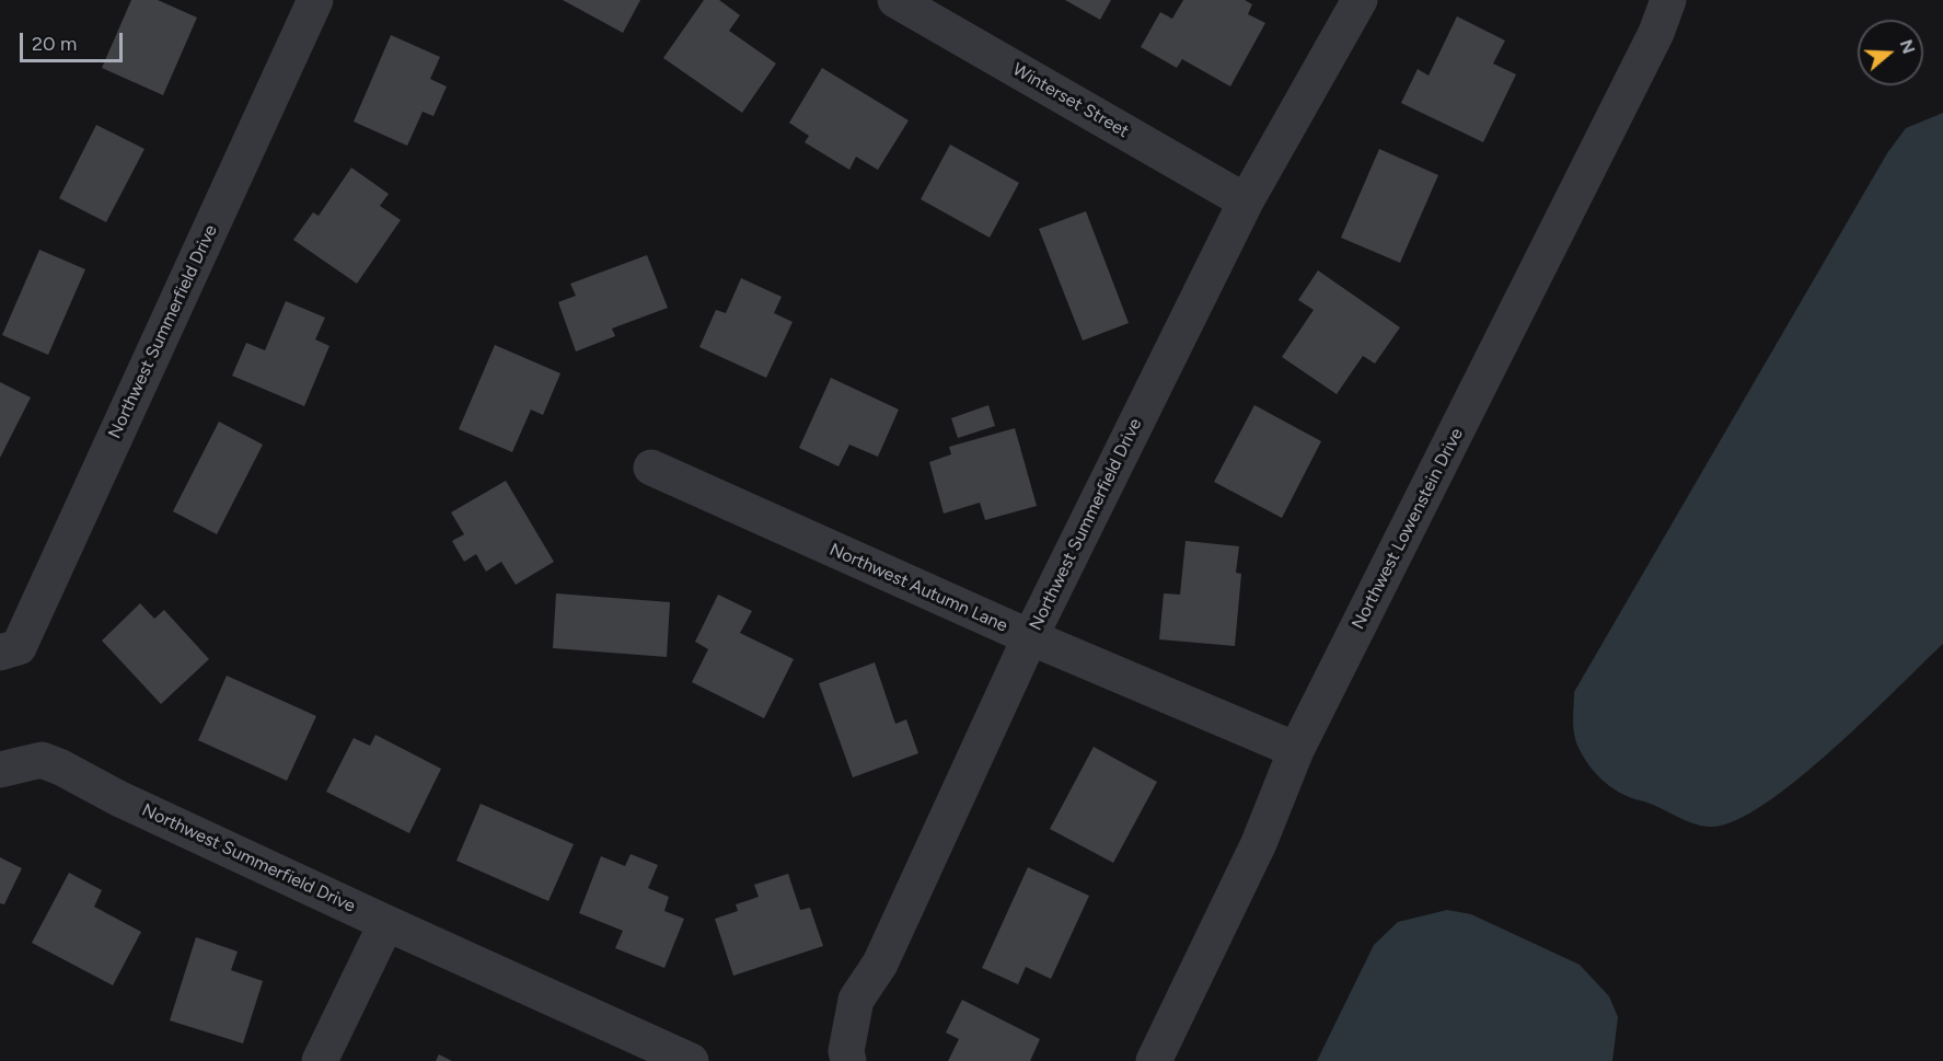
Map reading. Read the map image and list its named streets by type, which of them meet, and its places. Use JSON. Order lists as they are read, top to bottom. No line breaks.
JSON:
{"streets":{"street":["Winterset Street","Northwest Summerfield Drive","Northwest Lowenstein Drive","Northwest Autumn Lane"]},"crossings":[["Winterset Street","Northwest Summerfield Drive"],["Northwest Summerfield Drive","Northwest Autumn Lane"],["Northwest Lowenstein Drive","Northwest Autumn Lane"]],"scale_bar":"20 m","north":"right"}
